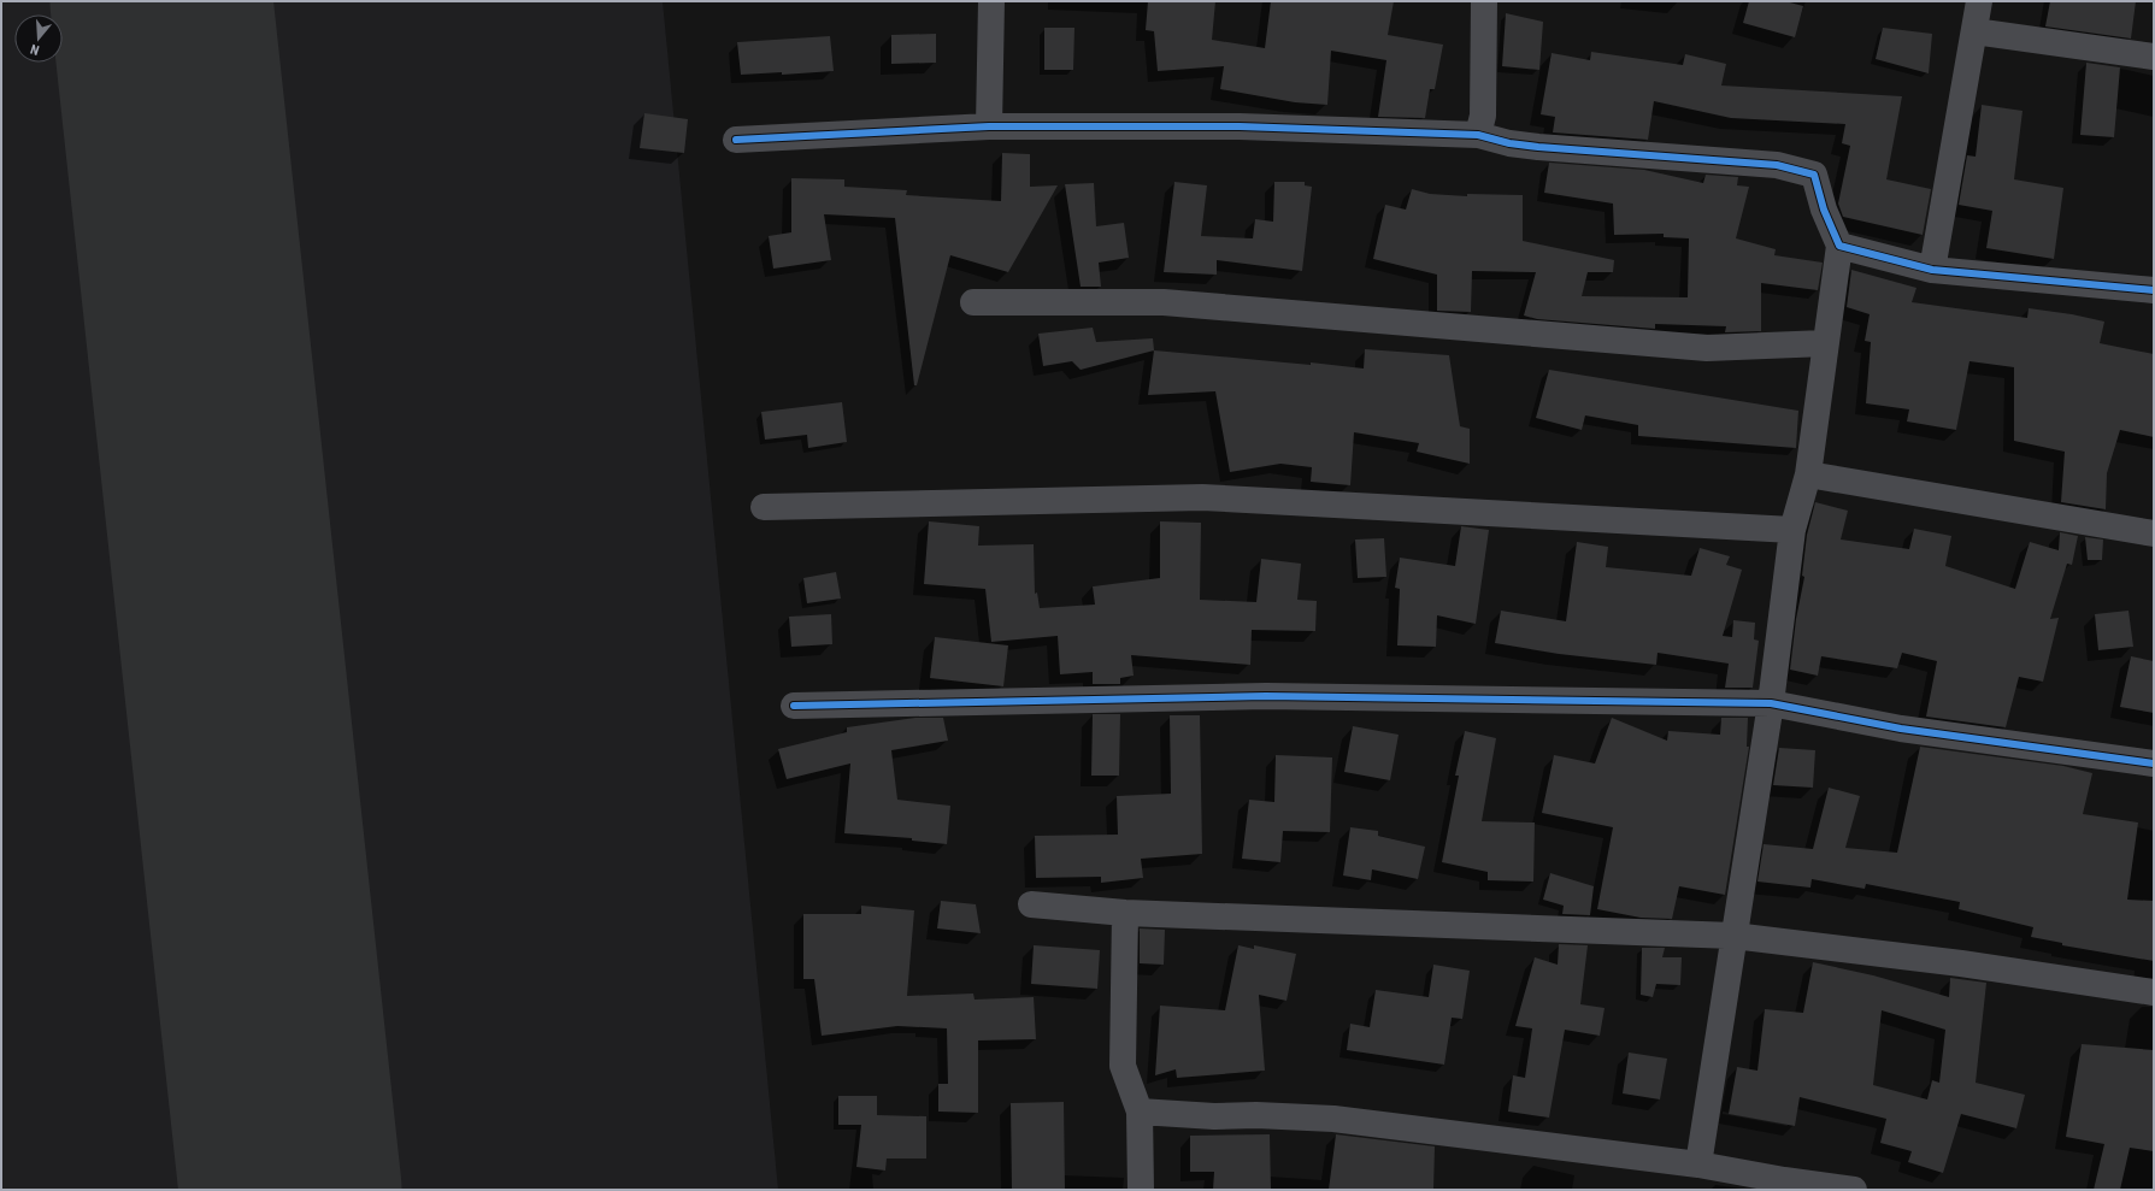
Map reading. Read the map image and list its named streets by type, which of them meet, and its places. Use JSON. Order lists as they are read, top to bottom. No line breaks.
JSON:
{"north":"bottom"}
